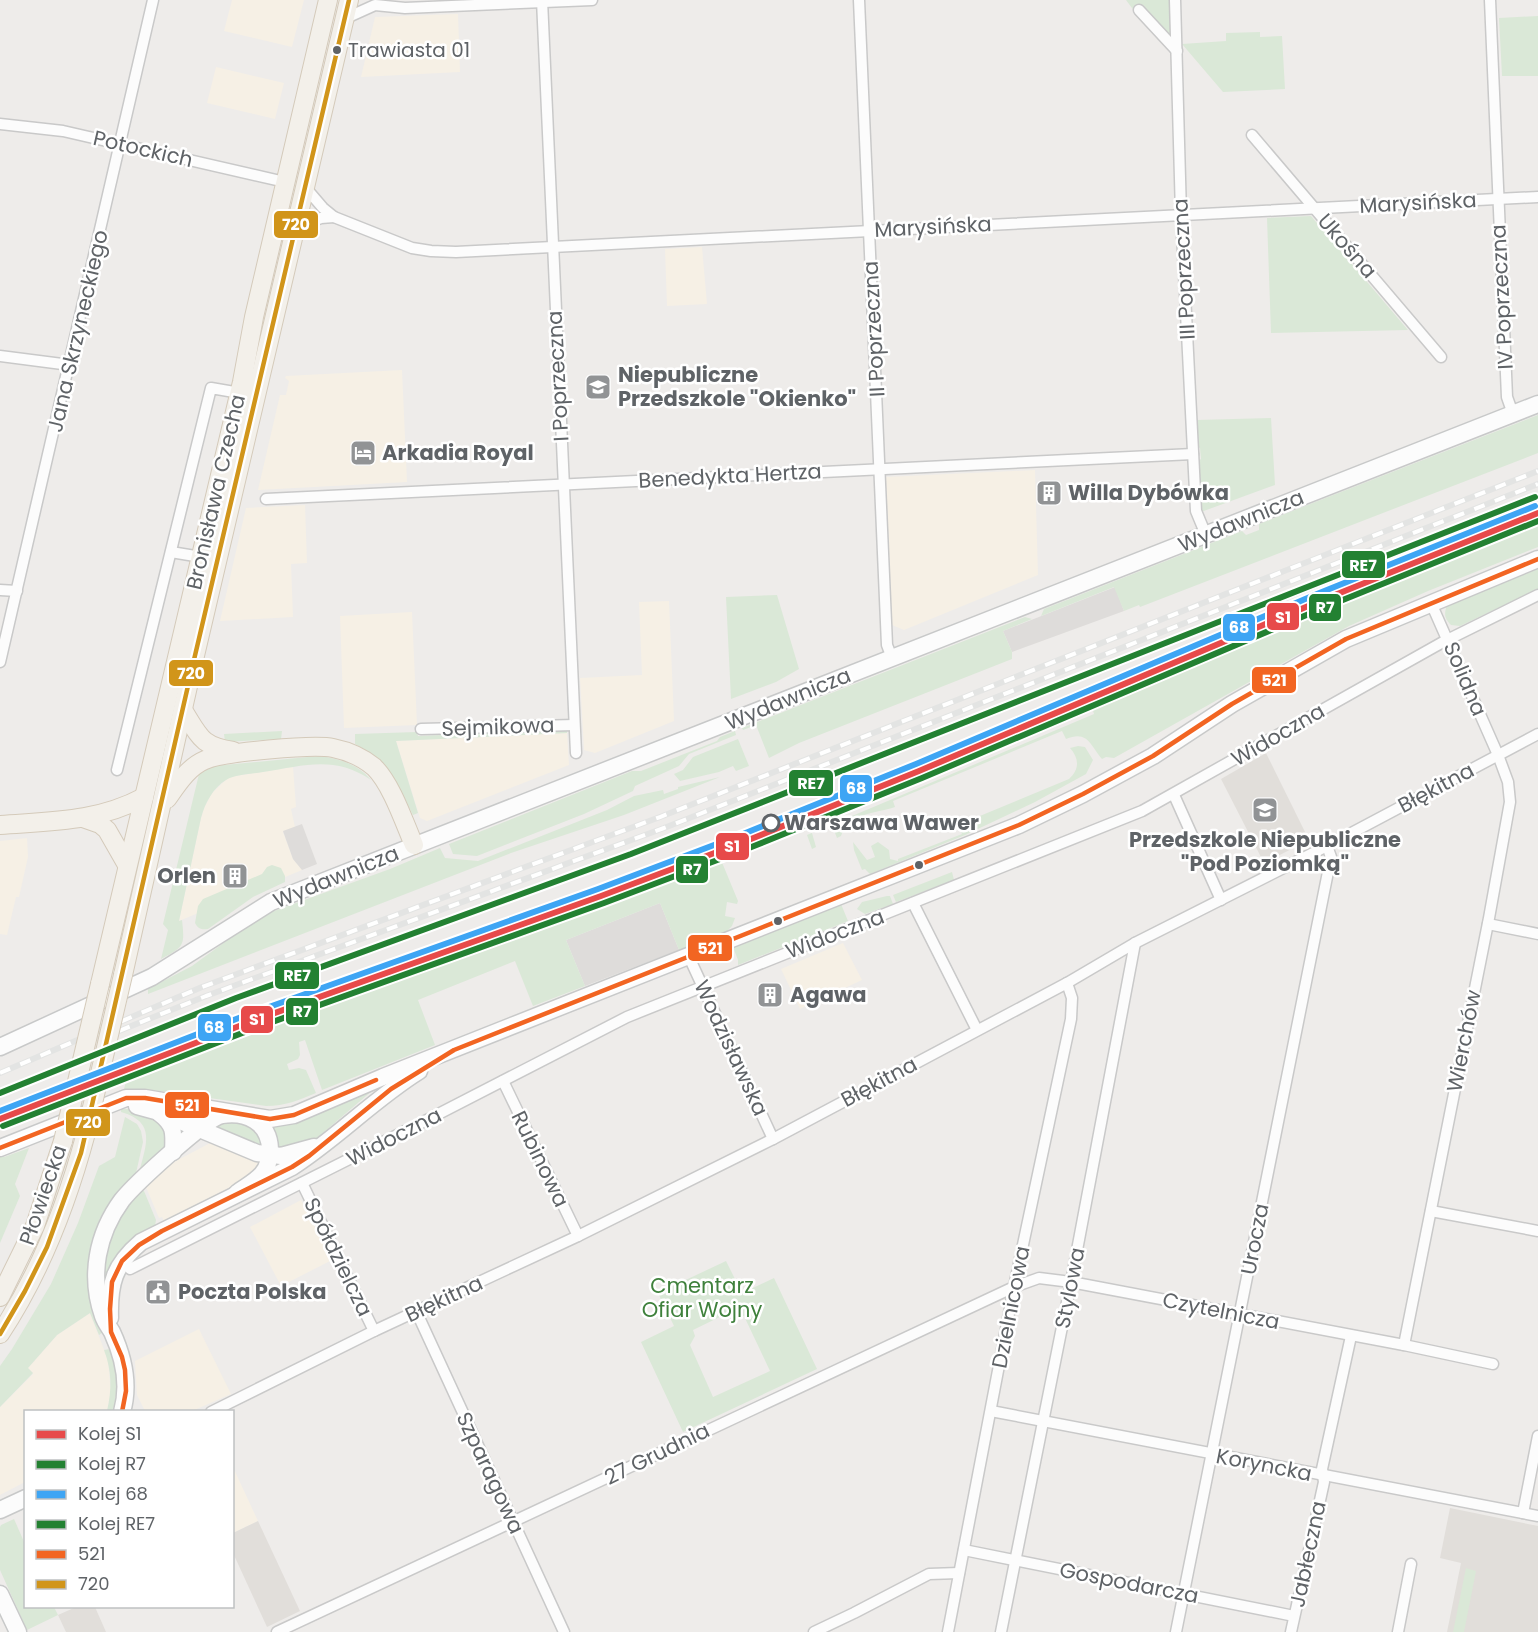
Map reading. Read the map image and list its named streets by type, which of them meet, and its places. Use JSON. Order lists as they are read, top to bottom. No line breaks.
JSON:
{"streets":{"main road":["Bronisława Czecha","Wydawnicza","Widoczna","Płowiecka"],"street":["Potockich","Marysińska","Ukośna","III Poprzeczna","IV Poprzeczna","II Poprzeczna","Jana Skrzyneckiego","I Poprzeczna","Benedykta Hertza","Solidna","Sejmikowa","Błękitna","Wierchów","Wodzisławska","Rubinowa","Urocza","Spółdzielcza","Stylowa","Dzielnicowa","Czytelnicza","27 Grudnia","Koryncka","Szparagowa","Jabłeczna","Gospodarcza"]},"crossings":[["Potockich","Jana Skrzyneckiego"],["Potockich","Bronisława Czecha"],["Marysińska","Ukośna"],["Marysińska","III Poprzeczna"],["Marysińska","IV Poprzeczna"],["Marysińska","II Poprzeczna"],["Marysińska","I Poprzeczna"],["Marysińska","Bronisława Czecha"],["III Poprzeczna","Benedykta Hertza"],["III Poprzeczna","Wydawnicza"],["IV Poprzeczna","Wydawnicza"],["II Poprzeczna","Benedykta Hertza"],["II Poprzeczna","Wydawnicza"],["I Poprzeczna","Benedykta Hertza"],["I Poprzeczna","Sejmikowa"],["Bronisława Czecha","Płowiecka"],["Solidna","Widoczna"],["Solidna","Błękitna"],["Solidna","Wierchów"],["Widoczna","Wodzisławska"],["Widoczna","Rubinowa"],["Widoczna","Spółdzielcza"],["Błękitna","Wierchów"],["Błękitna","Wodzisławska"],["Błękitna","Rubinowa"],["Błękitna","Urocza"],["Błękitna","Spółdzielcza"],["Błękitna","Stylowa"],["Błękitna","Dzielnicowa"],["Błękitna","Szparagowa"],["Wierchów","Czytelnicza"],["Urocza","Czytelnicza"],["Urocza","Koryncka"],["Urocza","Gospodarcza"],["Stylowa","Czytelnicza"],["Stylowa","Koryncka"],["Stylowa","Gospodarcza"],["Dzielnicowa","27 Grudnia"],["Dzielnicowa","Koryncka"],["Dzielnicowa","Gospodarcza"],["Czytelnicza","27 Grudnia"],["Czytelnicza","Jabłeczna"],["27 Grudnia","Szparagowa"],["Koryncka","Jabłeczna"],["Jabłeczna","Gospodarcza"]],"parks":["Cmentarz Ofiar Wojny"],"places":{"other":["Trawiasta 01","Warszawa Wawer"],"school or university":["Niepubliczne Przedszkole \"Okienko\"","Przedszkole Niepubliczne \"Pod Poziomką\""],"hotel":["Arkadia Royal"],"building":["Willa Dybówka","Orlen","Agawa"],"public building":["Poczta Polska"]},"lines":["transit line 720","rail line RE7","rail line 68","rail line S1","rail line R7","transit line 521"],"legend":["Kolej S1","Kolej R7","Kolej 68","Kolej RE7","521","720"]}
